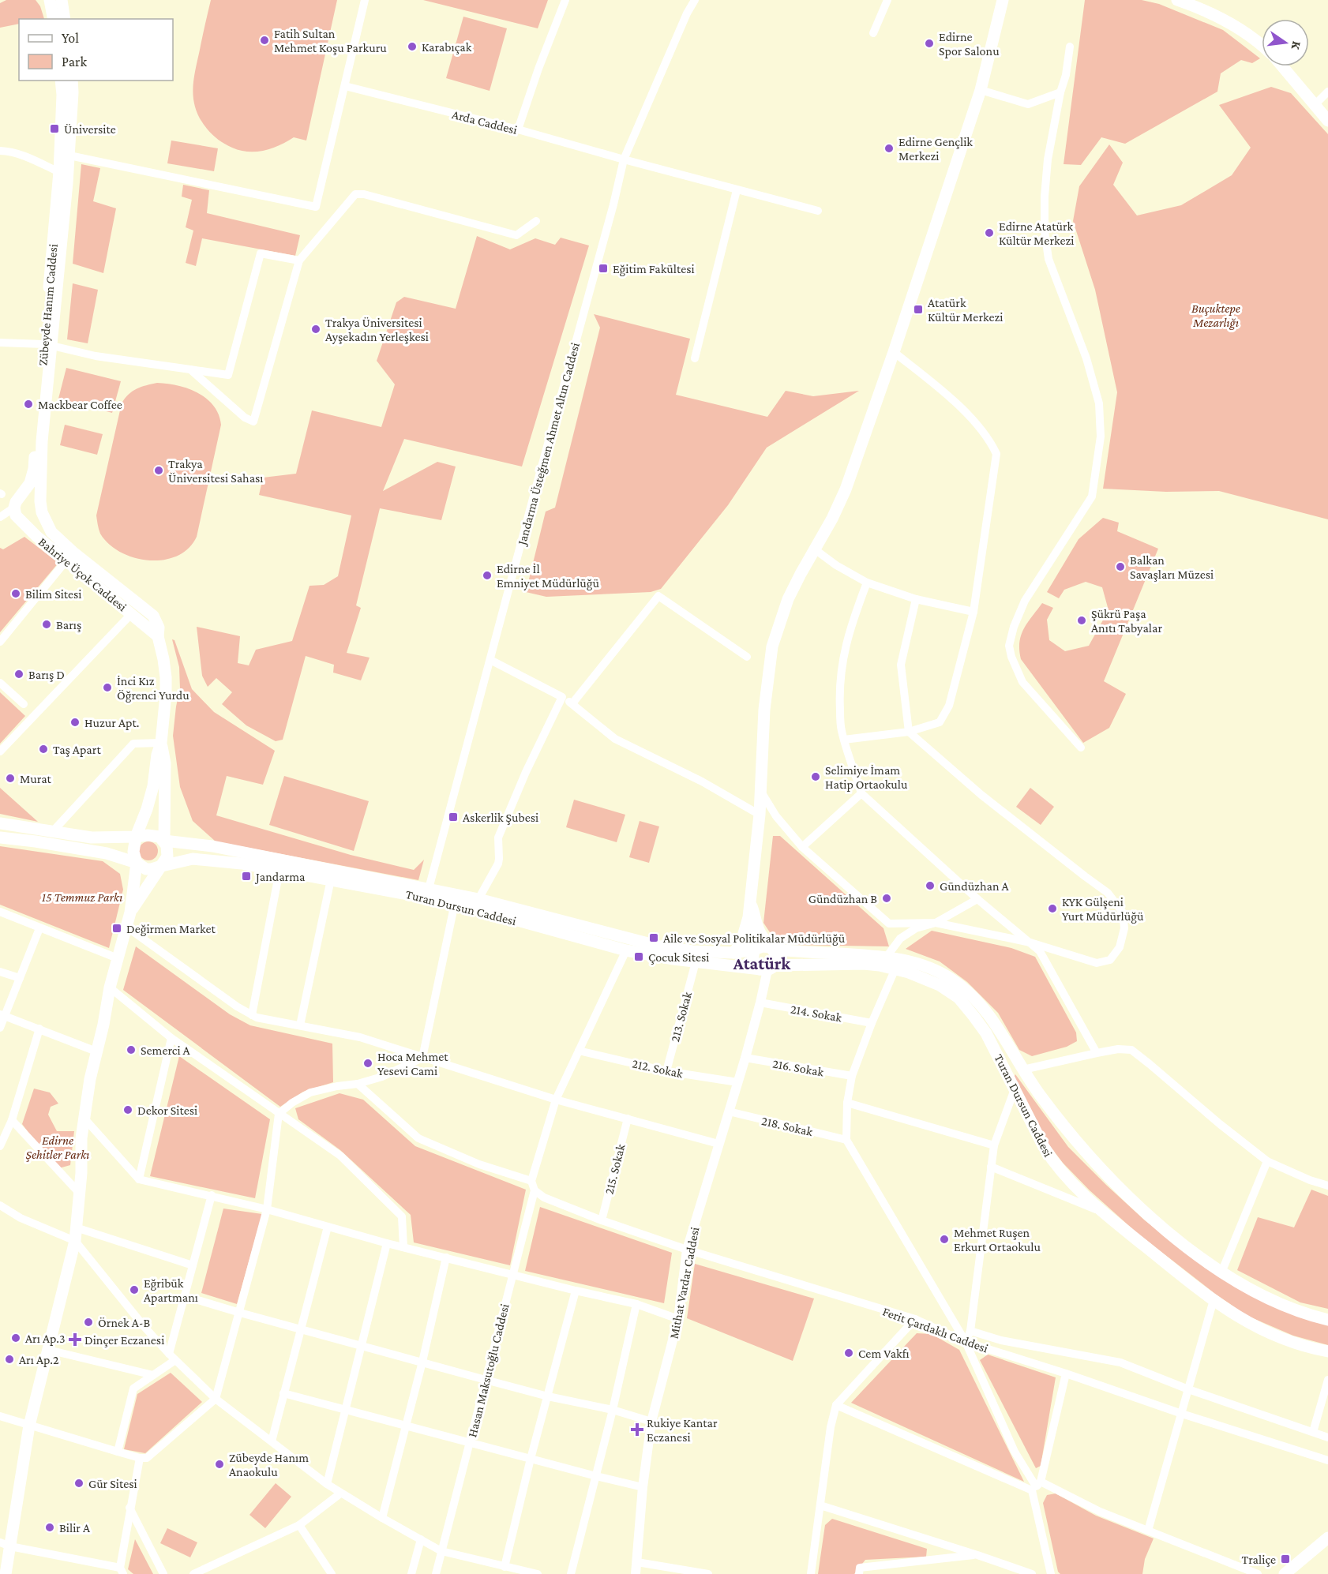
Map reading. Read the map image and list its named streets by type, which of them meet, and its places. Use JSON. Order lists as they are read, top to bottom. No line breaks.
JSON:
{"streets":{"main road":["Zübeyde Hanım Caddesi","Bahriye Üçok Caddesi","Turan Dursun Caddesi"],"street":["Arda Caddesi","Jandarma Üsteğmen Ahmet Altın Caddesi","214. Sokak","213. Sokak","216. Sokak","212. Sokak","218. Sokak","215. Sokak","Mithat Vardar Caddesi","Ferit Çardaklı Caddesi","Hasan Maksutoğlu Caddesi"]},"crossings":[["Arda Caddesi","Jandarma Üsteğmen Ahmet Altın Caddesi"],["Zübeyde Hanım Caddesi","Bahriye Üçok Caddesi"],["Jandarma Üsteğmen Ahmet Altın Caddesi","Turan Dursun Caddesi"],["Bahriye Üçok Caddesi","Turan Dursun Caddesi"],["Turan Dursun Caddesi","213. Sokak"],["Turan Dursun Caddesi","Mithat Vardar Caddesi"],["214. Sokak","Mithat Vardar Caddesi"],["213. Sokak","212. Sokak"],["216. Sokak","Mithat Vardar Caddesi"],["212. Sokak","Mithat Vardar Caddesi"],["218. Sokak","Mithat Vardar Caddesi"],["215. Sokak","Ferit Çardaklı Caddesi"],["Mithat Vardar Caddesi","Ferit Çardaklı Caddesi"],["Ferit Çardaklı Caddesi","Hasan Maksutoğlu Caddesi"]],"districts":["Atatürk"],"parks":["Buçuktepe Mezarlığı","15 Temmuz Parkı","Edirne Şehitler Parkı"],"places":{"other":["Fatih Sultan Mehmet Koşu Parkuru","Edirne Spor Salonu","Karabıçak","Edirne Gençlik Merkezi","Edirne Atatürk Kültür Merkezi","Trakya Üniversitesi Ayşekadın Yerleşkesi","Mackbear Coffee","Trakya Üniversitesi Sahası","Balkan Savaşları Müzesi","Edirne İl Emniyet Müdürlüğü","Bilim Sitesi","Şükrü Paşa Anıtı Tabyalar","Barış","Barış D","İnci Kız Öğrenci Yurdu","Huzur Apt.","Taş Apart","Selimiye İmam Hatip Ortaokulu","Murat","Gündüzhan A","Gündüzhan B","KYK Gülşeni Yurt Müdürlüğü","Semerci A","Hoca Mehmet Yesevi Cami","Dekor Sitesi","Mehmet Ruşen Erkurt Ortaokulu","Eğribük Apartmanı","Örnek A-B","Arı Ap.3","Cem Vakfı","Arı Ap.2","Zübeyde Hanım Anaokulu","Gür Sitesi","Bilir A"],"transit":["Üniversite","Eğitim Fakültesi","Atatürk Kültür Merkezi","Askerlik Şubesi","Jandarma","Değirmen Market","Aile ve Sosyal Politikalar Müdürlüğü","Çocuk Sitesi","Traliçe"],"health":["Dinçer Eczanesi","Rukiye Kantar Eczanesi"]},"legend":["Yol","Park"],"north":"right"}
